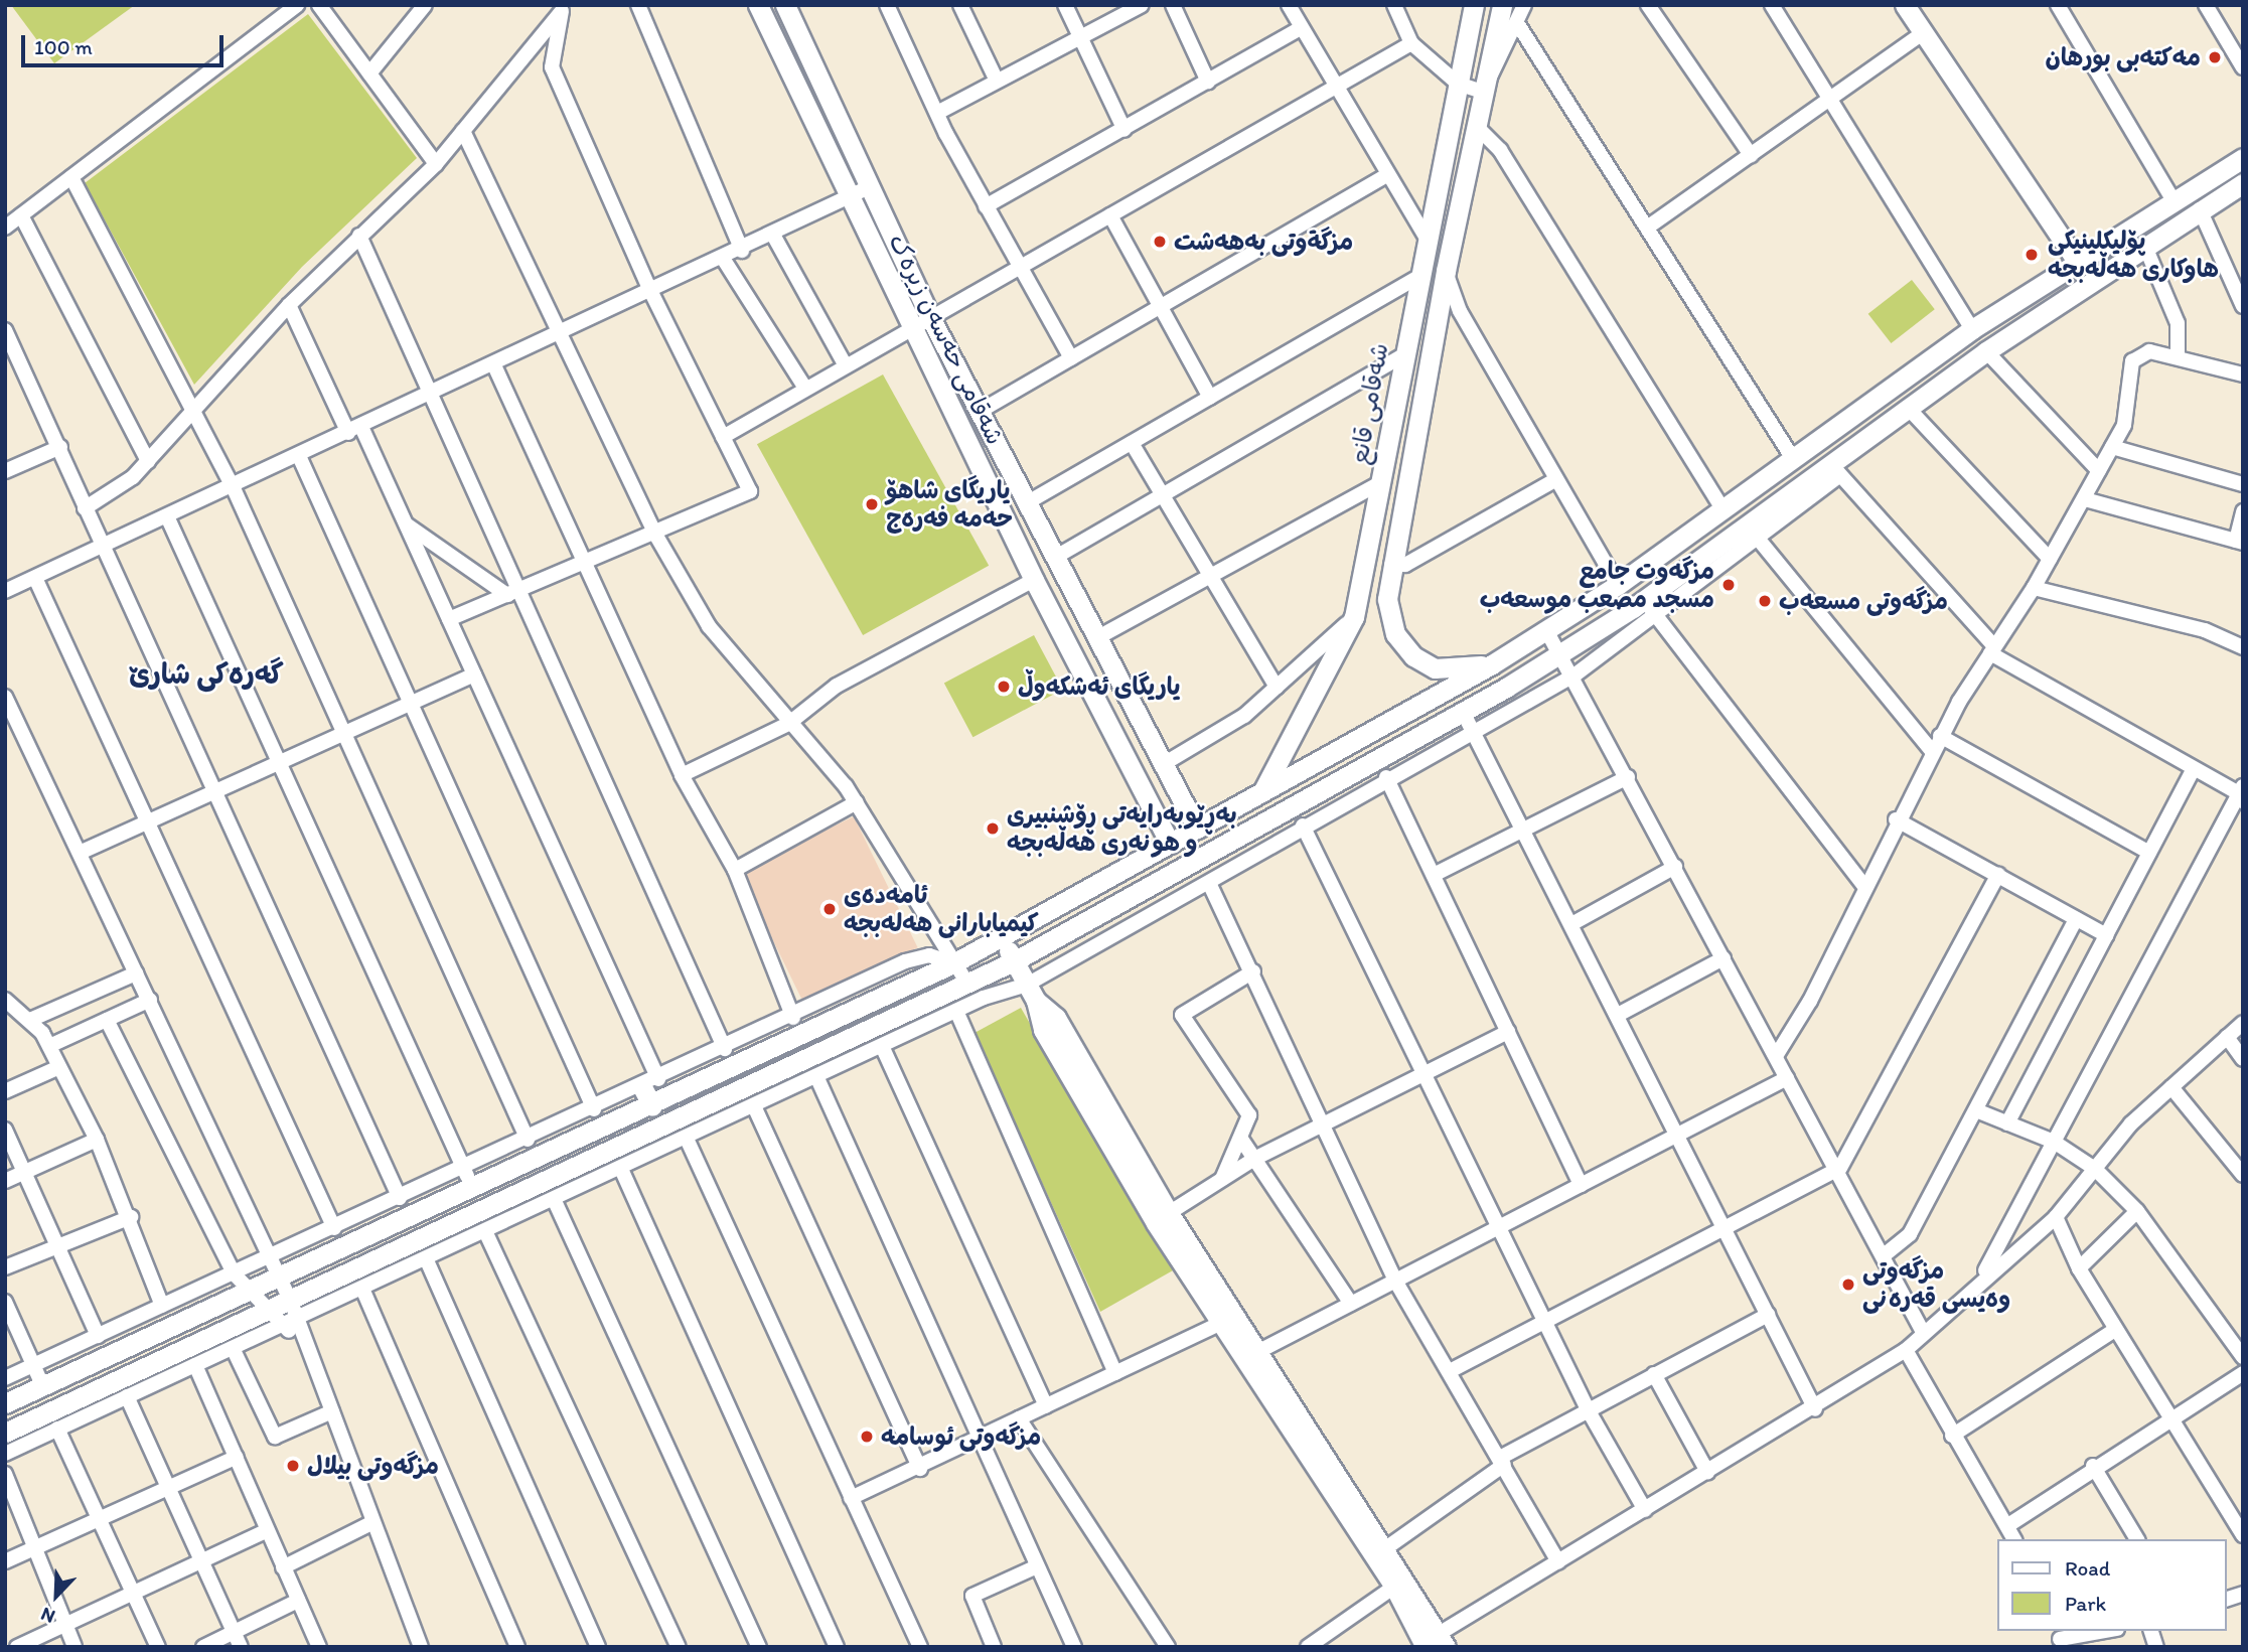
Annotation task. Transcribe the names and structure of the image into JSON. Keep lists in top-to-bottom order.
{
  "streets": {
    "main road": ["شەقامی حەسەن زیرەک", "شەقامی قانع"]
  },
  "districts": ["گەرەکی شارێ"],
  "places": [
    "مەکتەبی بورهان",
    "مزگةوتى بەھەشت",
    "پۆلیکلینیکی هاوکاری هەڵەبجە",
    "یاریگای شاهۆ حەمە فەرەج",
    "مزگەوت جامع مسجد مصعب موسعەب",
    "مزگەوتی مسعەب",
    "یاریگای ئەشکەوڵ",
    "بەڕێوبەرایەتی ڕۆشنبیری و هونەری هەڵەبجە",
    "ئامەدەی کیمیابارانی هەلەبجە",
    "مزگەوتی وەیسی قەرەنی",
    "مزگەوتی ئوسامە",
    "مزگەوتی بیلال"
  ],
  "legend": ["Road", "Park"],
  "scale_bar": "100 m",
  "north": "bottom left"
}
